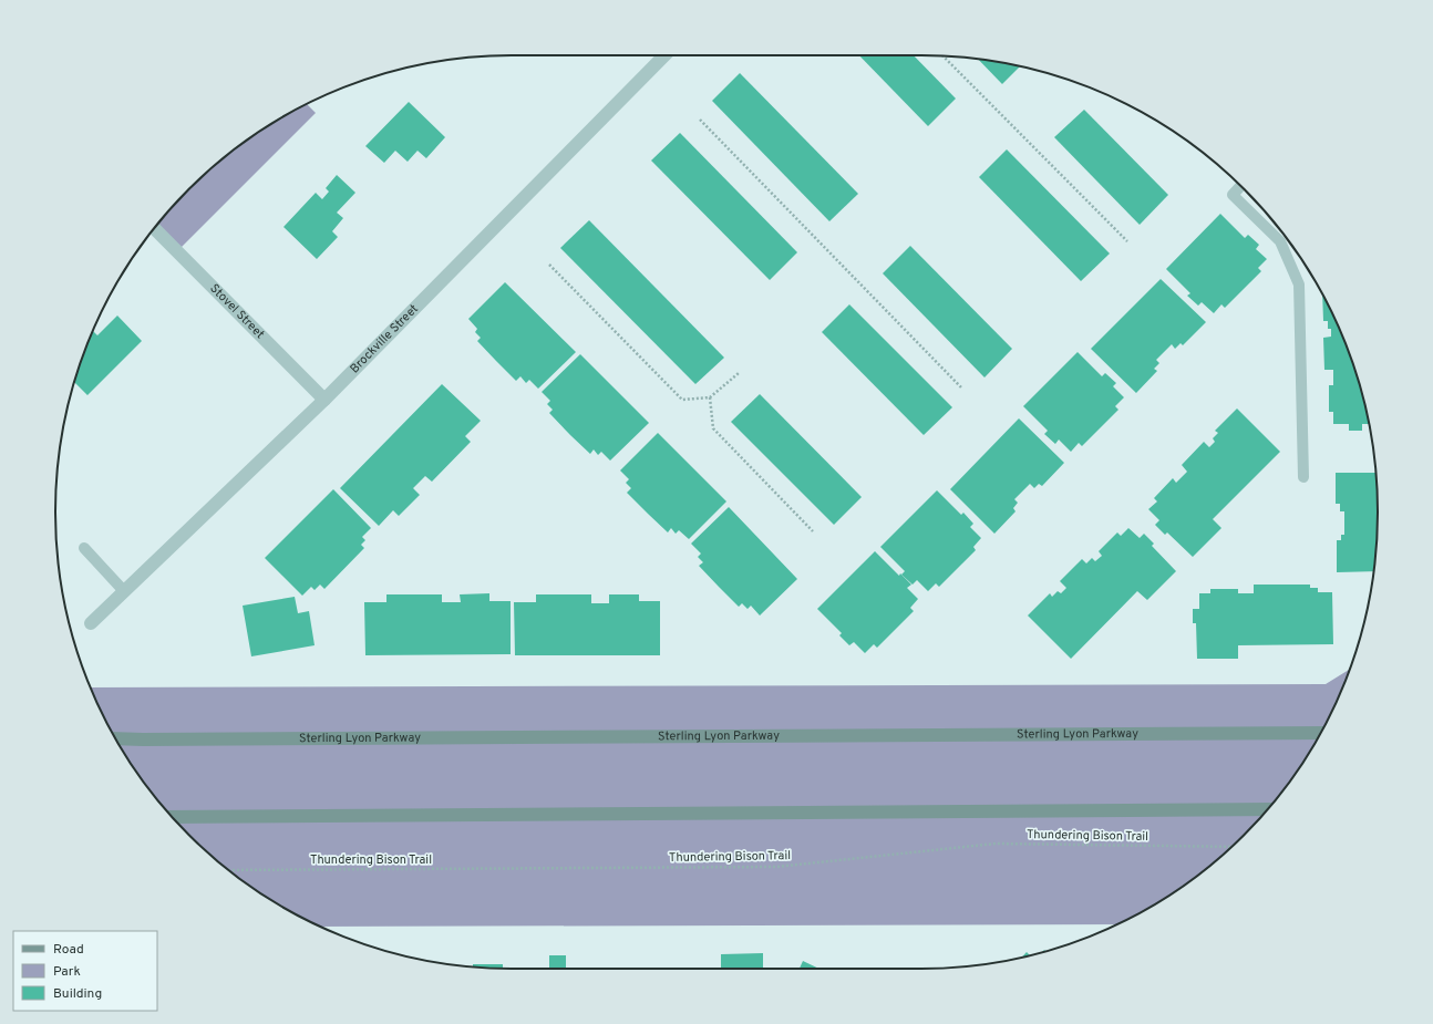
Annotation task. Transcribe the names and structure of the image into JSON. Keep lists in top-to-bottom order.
{
  "streets": {
    "main road": ["Sterling Lyon Parkway"],
    "street": ["Stovel Street", "Brockville Street"],
    "path": ["Thundering Bison Trail"]
  },
  "crossings": [
    ["Stovel Street", "Brockville Street"]
  ],
  "legend": ["Road", "Park", "Building"]
}
